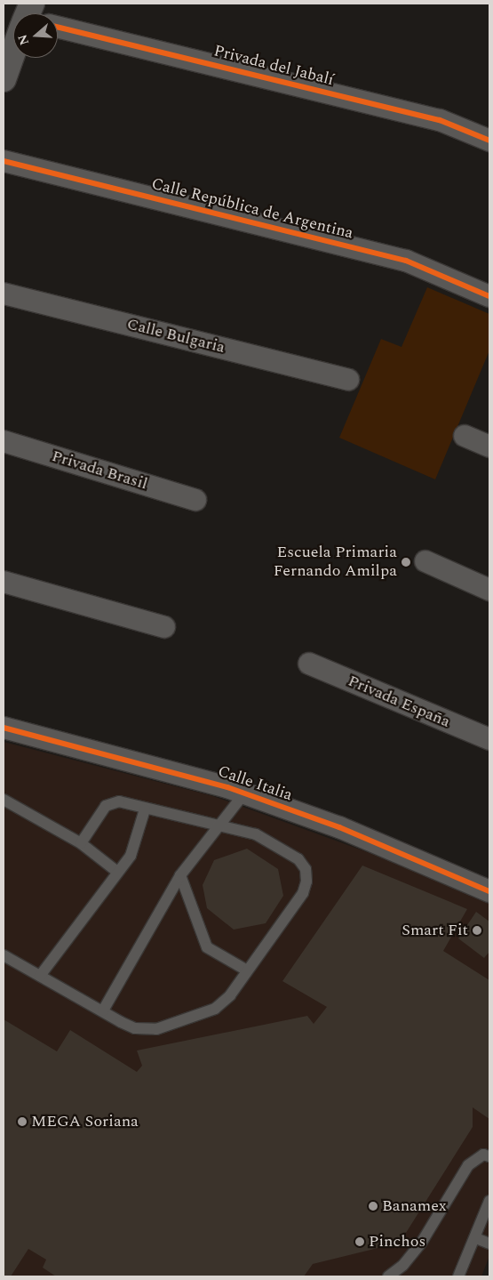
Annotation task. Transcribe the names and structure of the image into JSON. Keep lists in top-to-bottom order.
{
  "streets": {
    "street": [
      "Privada del Jabalí",
      "Calle República de Argentina",
      "Calle Bulgaria",
      "Privada Brasil",
      "Privada España",
      "Calle Italia"
    ]
  },
  "places": [
    "Escuela Primaria Fernando Amilpa",
    "Smart Fit",
    "MEGA Soriana",
    "Banamex",
    "Pinchos"
  ],
  "north": "left"
}
